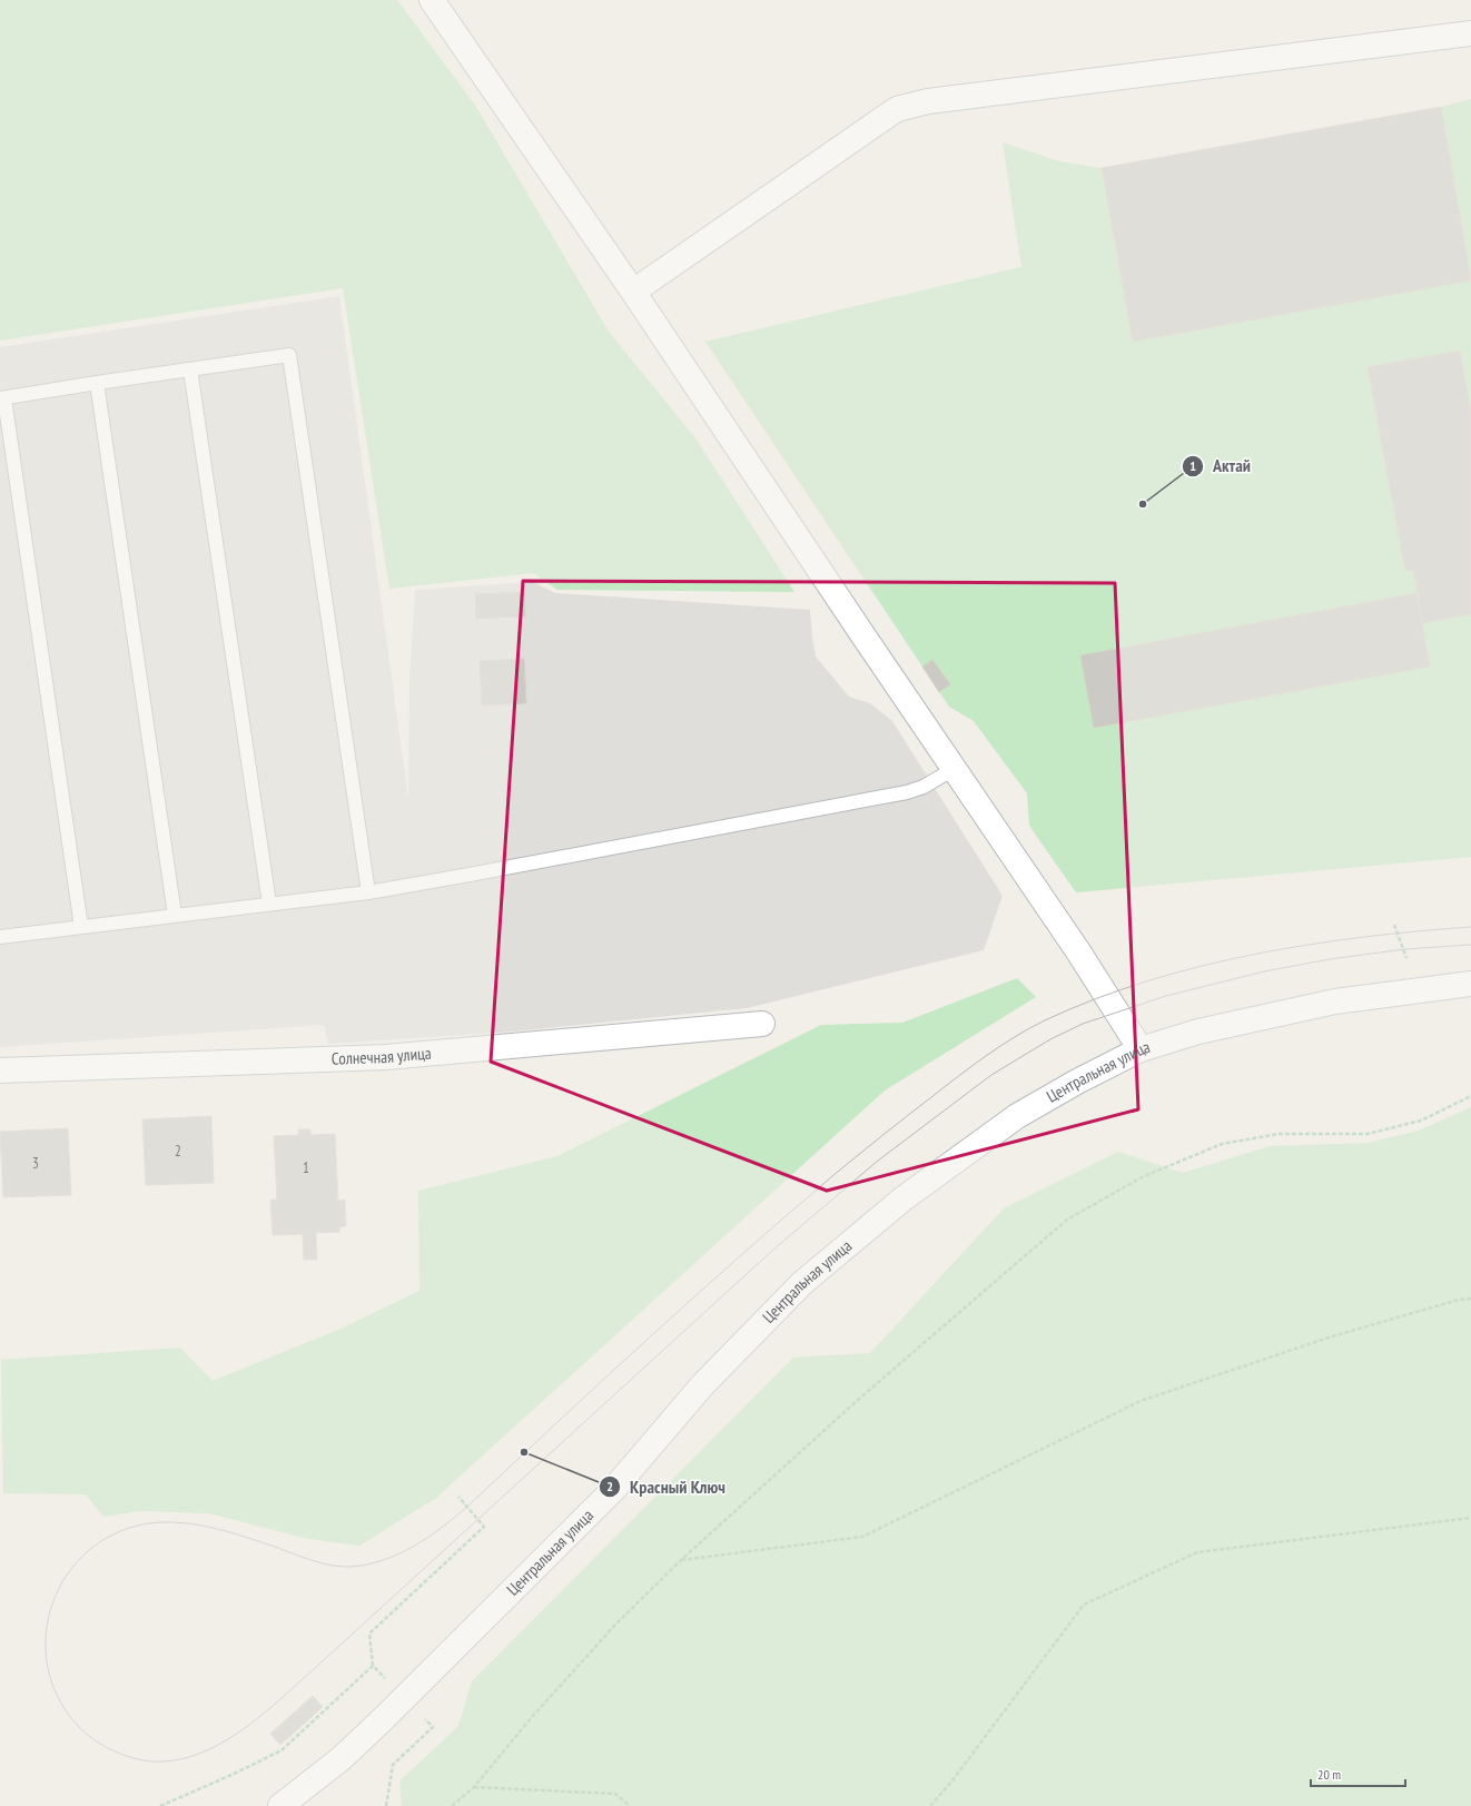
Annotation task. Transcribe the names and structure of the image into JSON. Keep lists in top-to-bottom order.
{
  "streets": {
    "street": ["Солнечная улица", "Центральная улица"]
  },
  "places": ["Актай", "Красный Ключ"],
  "house_numbers": ["2", "3", "1"],
  "scale_bar": "20 m"
}
